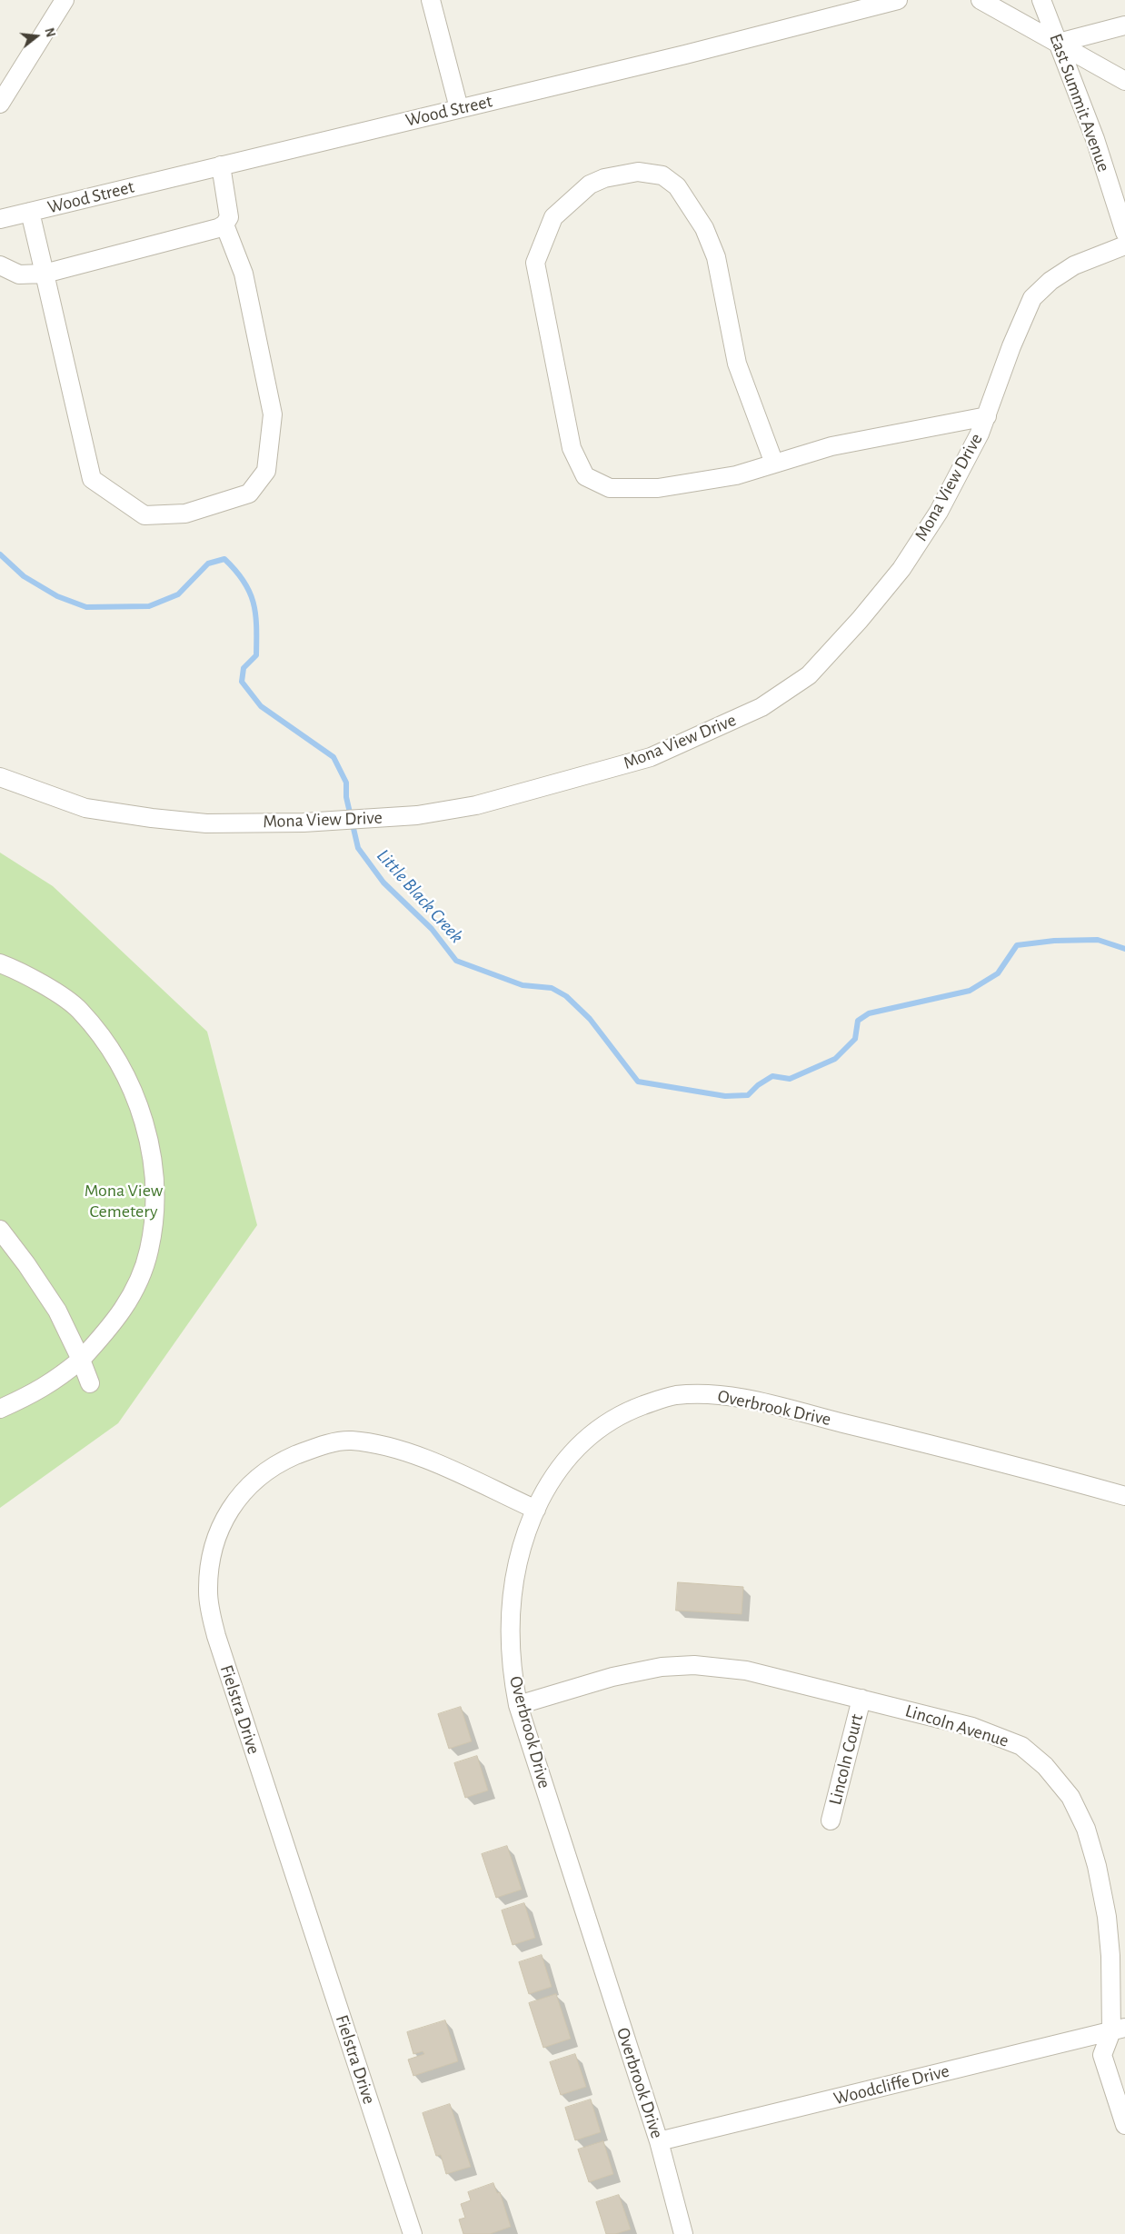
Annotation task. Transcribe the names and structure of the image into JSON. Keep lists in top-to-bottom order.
{
  "streets": {
    "street": [
      "East Summit Avenue",
      "Wood Street",
      "Mona View Drive",
      "Overbrook Drive",
      "Fielstra Drive",
      "Lincoln Avenue",
      "Lincoln Court",
      "Woodcliffe Drive"
    ]
  },
  "crossings": [
    ["Overbrook Drive", "Fielstra Drive"],
    ["Overbrook Drive", "Lincoln Avenue"],
    ["Overbrook Drive", "Woodcliffe Drive"],
    ["Lincoln Avenue", "Lincoln Court"],
    ["Lincoln Avenue", "Woodcliffe Drive"]
  ],
  "water": ["Little Black Creek"],
  "parks": ["Mona View Cemetery"],
  "north": "right"
}
